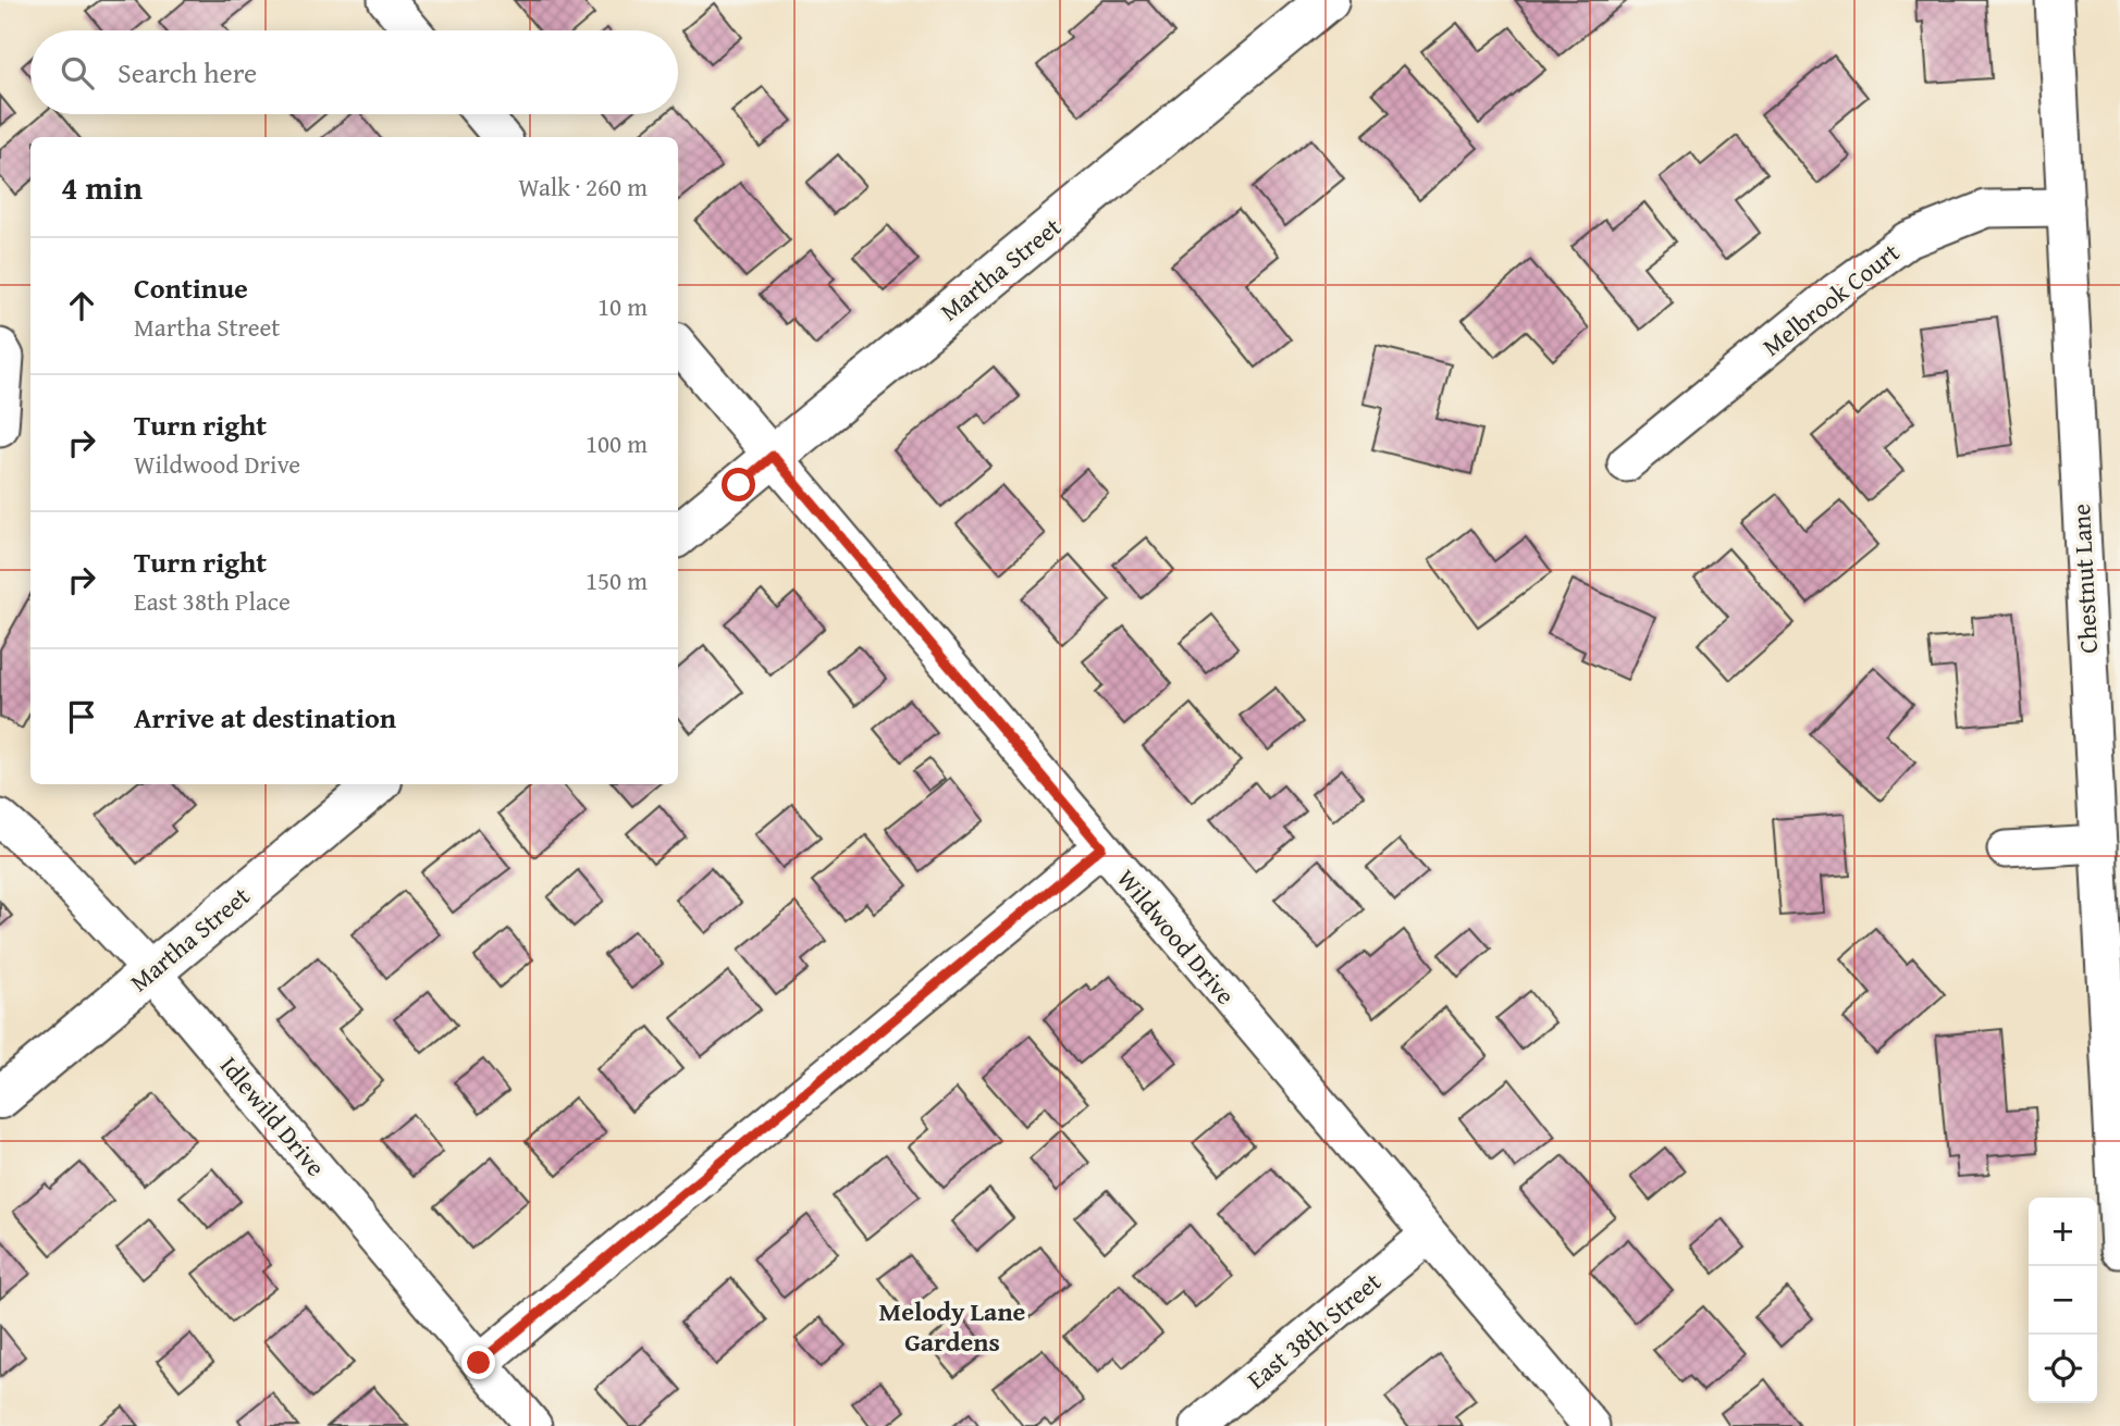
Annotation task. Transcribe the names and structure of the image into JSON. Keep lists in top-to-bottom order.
{
  "streets": {
    "street": [
      "Martha Street",
      "Melbrook Court",
      "Chestnut Lane",
      "Wildwood Drive",
      "Idlewild Drive",
      "East 38th Street"
    ]
  },
  "crossings": [
    ["Martha Street", "Wildwood Drive"],
    ["Martha Street", "Idlewild Drive"],
    ["Melbrook Court", "Chestnut Lane"],
    ["Wildwood Drive", "East 38th Street"]
  ],
  "districts": ["Melody Lane Gardens"],
  "page": {
    "search": "Search here",
    "heading": ["4 min", "Walk · 260 m"],
    "list": [
      ["Continue", "Martha Street", "10 m"],
      ["Turn right", "Wildwood Drive", "100 m"],
      ["Turn right", "East 38th Place", "150 m"],
      "Arrive at destination"
    ],
    "map_buttons": ["+", "−"]
  }
}
